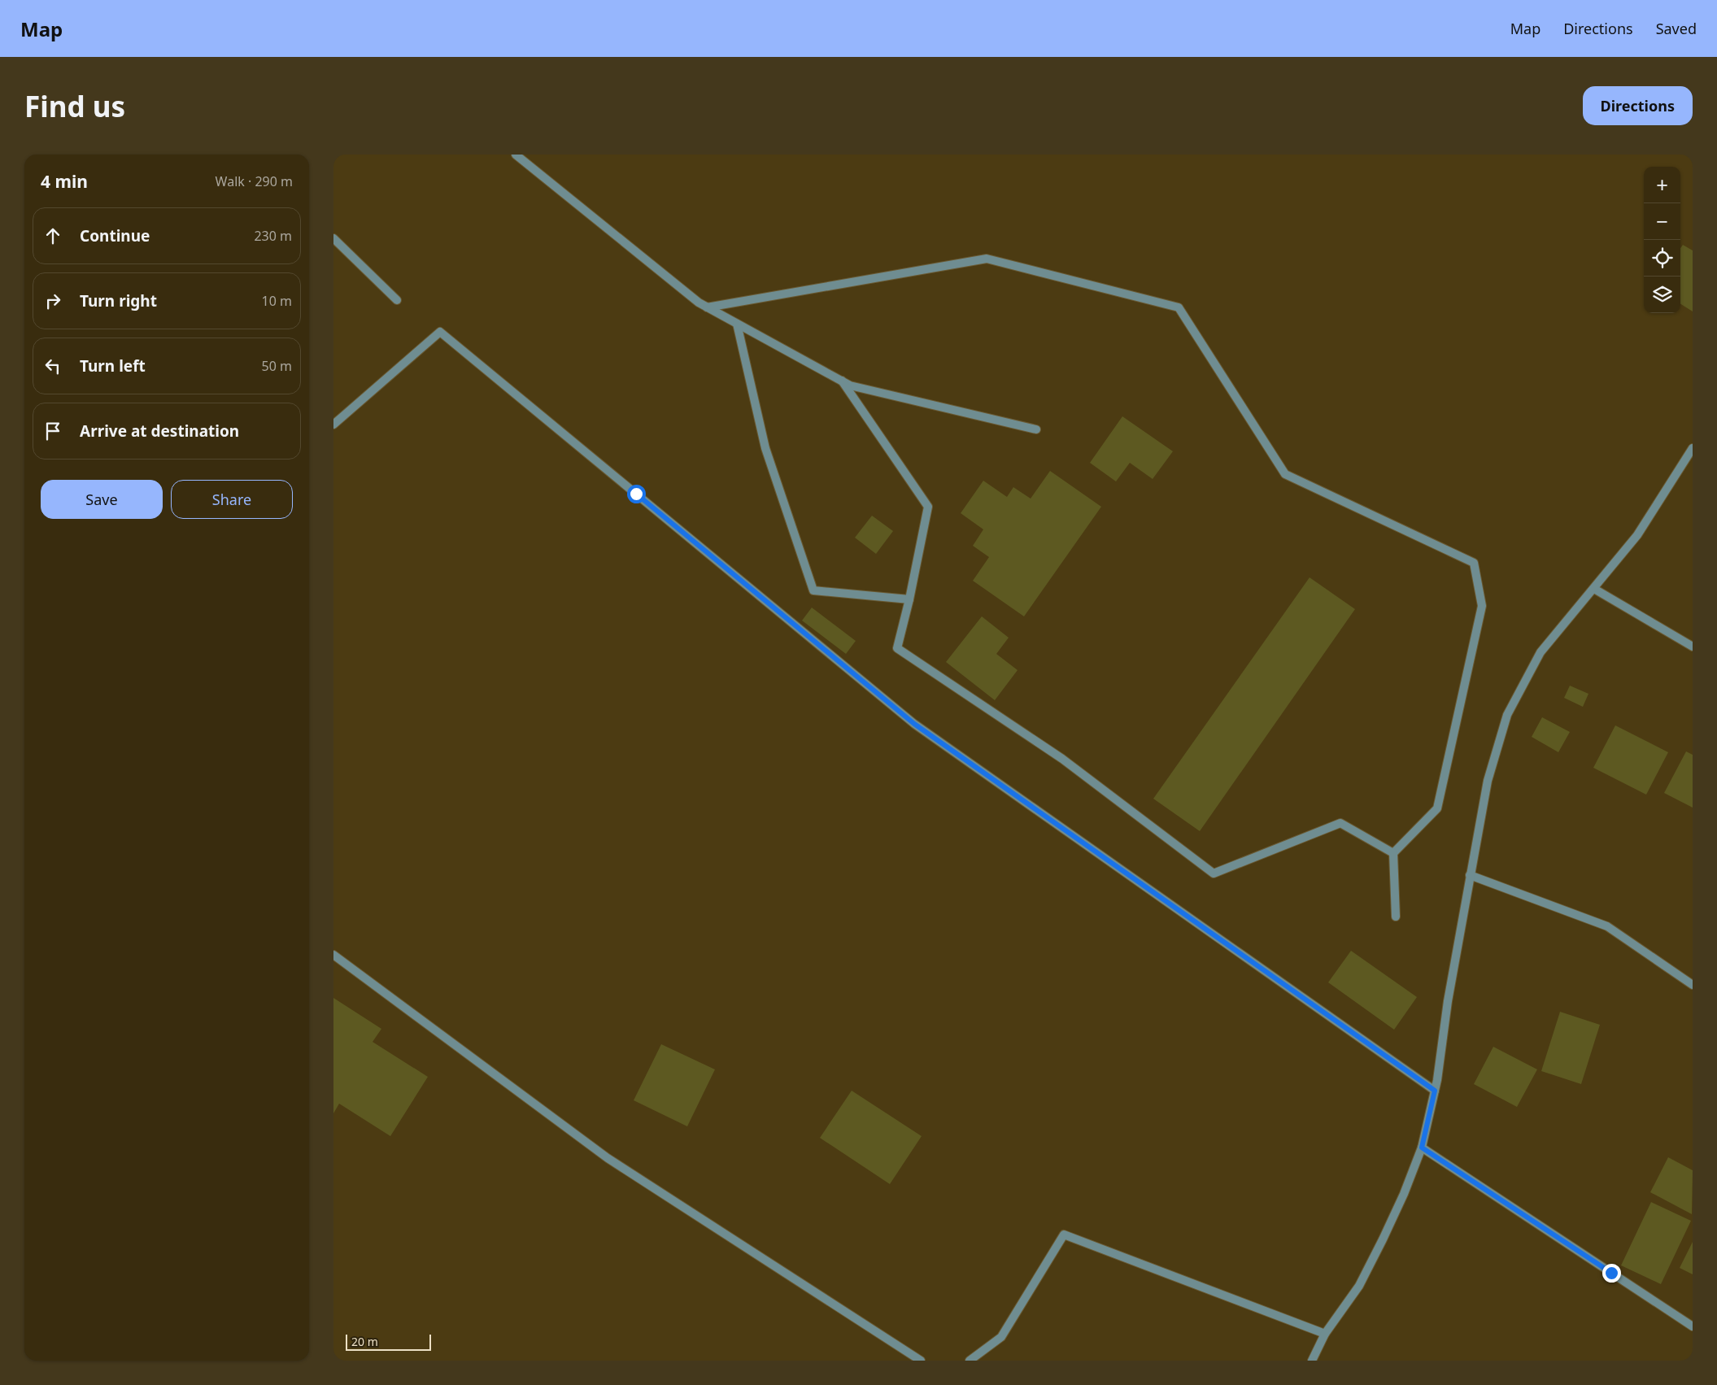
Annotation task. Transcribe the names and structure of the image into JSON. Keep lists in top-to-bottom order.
{
  "scale_bar": "20 m",
  "page": {
    "header": "Map",
    "nav": ["Map", "Directions", "Saved"],
    "buttons": [
      "Directions",
      ["Save", "Share"]
    ],
    "title": "Find us",
    "heading": ["4 min", "Walk · 290 m"],
    "map_buttons": ["+", "−"],
    "list": [
      ["Continue", "230 m"],
      ["Turn right", "10 m"],
      ["Turn left", "50 m"],
      "Arrive at destination"
    ],
    "scale": "20 m"
  }
}
